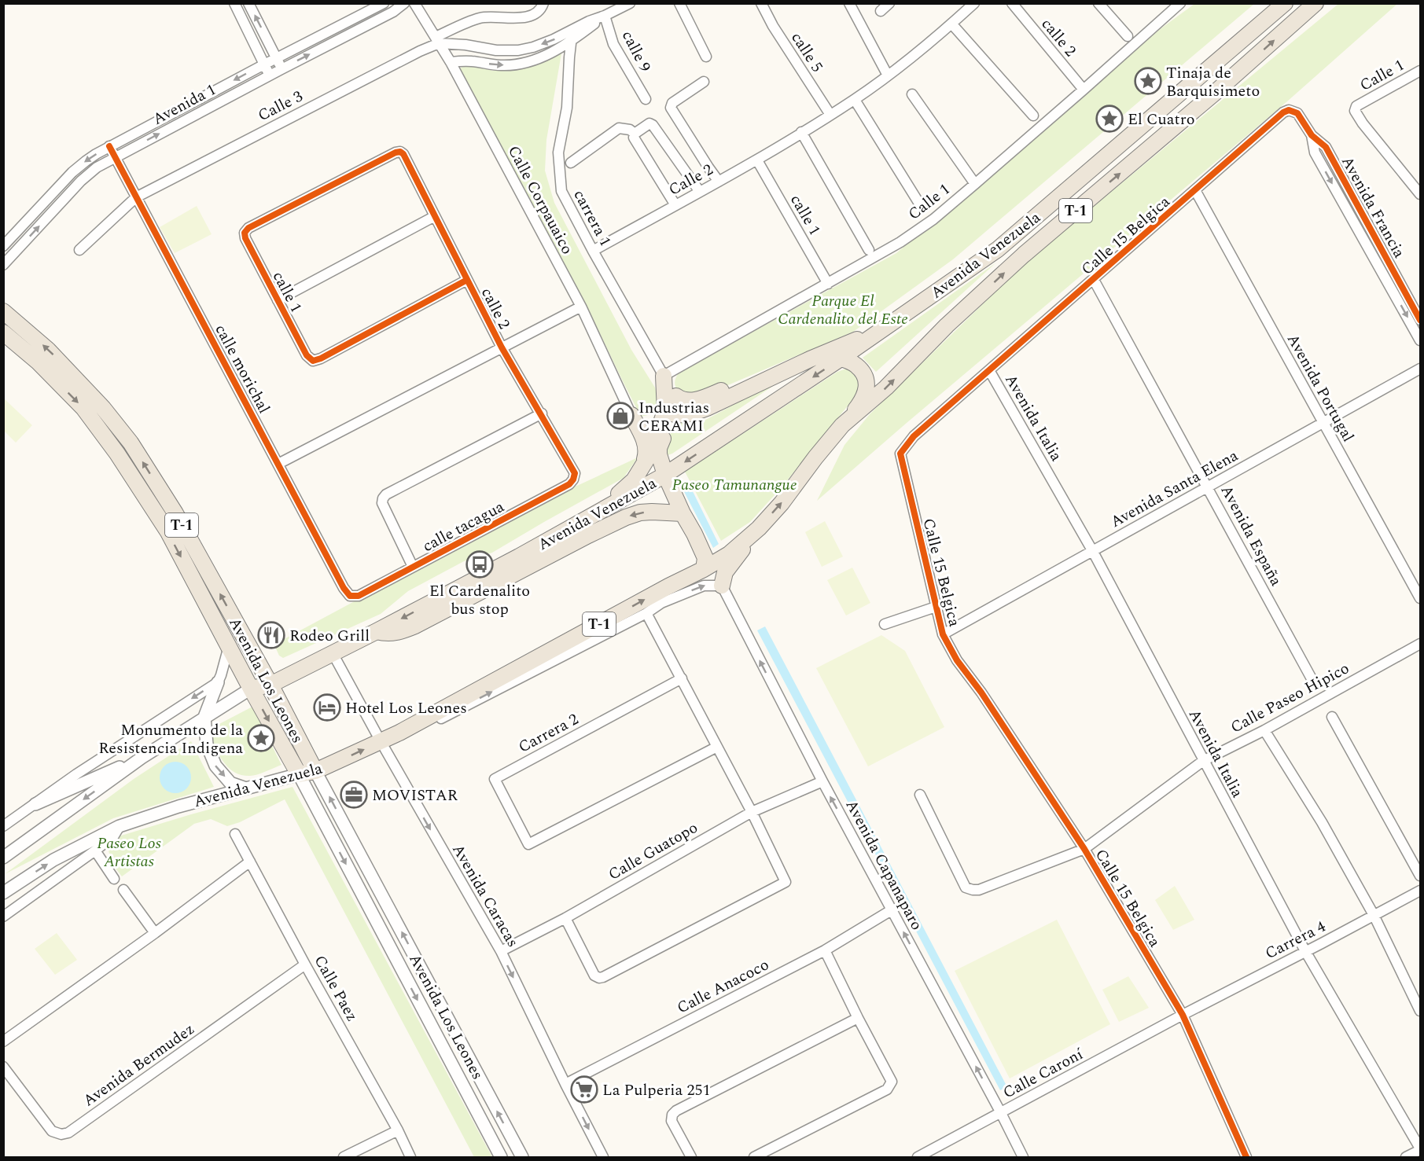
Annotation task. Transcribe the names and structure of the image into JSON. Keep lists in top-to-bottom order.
{
  "streets": {
    "main road": ["T-1", "Avenida Venezuela", "Avenida Los Leones"],
    "street": [
      "calle 2",
      "calle 9",
      "calle 5",
      "Calle 1",
      "Avenida 1",
      "Calle 3",
      "Calle 2",
      "Calle Corpauaico",
      "Avenida Francia",
      "calle 1",
      "carrera 1",
      "Calle 15 Belgica",
      "calle morichal",
      "Avenida Portugal",
      "Avenida Italia",
      "Avenida Santa Elena",
      "calle tacagua",
      "Avenida España",
      "Calle Paseo Hipico",
      "Carrera 2",
      "Calle Guatopo",
      "Avenida Capanaparo",
      "Avenida Caracas",
      "Carrera 4",
      "Calle Anacoco",
      "Calle Paez",
      "Avenida Bermudez",
      "Calle Caroní"
    ]
  },
  "crossings": [
    ["calle 2", "Calle 1"],
    ["calle 2", "calle 1"],
    ["calle 2", "calle tacagua"],
    ["calle 5", "Calle 2"],
    ["Calle 1", "Calle 2"],
    ["Calle 1", "calle 1"],
    ["Calle 1", "carrera 1"],
    ["Avenida 1", "calle morichal"],
    ["Calle 3", "Calle Corpauaico"],
    ["Calle 3", "calle morichal"],
    ["Calle 2", "calle 1"],
    ["Calle 2", "carrera 1"],
    ["Avenida Francia", "Calle 15 Belgica"],
    ["Calle 15 Belgica", "Avenida Portugal"],
    ["Calle 15 Belgica", "Avenida Italia"],
    ["Calle 15 Belgica", "Avenida Santa Elena"],
    ["Calle 15 Belgica", "Avenida España"],
    ["Calle 15 Belgica", "Calle Paseo Hipico"],
    ["Calle 15 Belgica", "Carrera 4"],
    ["Calle 15 Belgica", "Calle Caroní"],
    ["Avenida Venezuela", "Avenida Los Leones"],
    ["Avenida Venezuela", "Avenida Caracas"],
    ["calle morichal", "calle tacagua"],
    ["Avenida Portugal", "Avenida Santa Elena"],
    ["Avenida Italia", "Avenida Santa Elena"],
    ["Avenida Italia", "Calle Paseo Hipico"],
    ["Avenida Italia", "Carrera 4"],
    ["Avenida Santa Elena", "Avenida España"],
    ["Calle Guatopo", "Avenida Capanaparo"],
    ["Calle Guatopo", "Avenida Caracas"],
    ["Avenida Capanaparo", "Calle Anacoco"],
    ["Avenida Capanaparo", "Calle Caroní"],
    ["Avenida Caracas", "Calle Anacoco"],
    ["Carrera 4", "Calle Caroní"],
    ["Calle Paez", "Avenida Bermudez"]
  ],
  "one_way": ["Avenida Caracas"],
  "parks": ["Parque El Cardenalito del Este", "Paseo Tamunangue", "Paseo Los Artistas"],
  "places": {
    "place": ["Tinaja de Barquisimeto", "El Cuatro", "Monumento de la Resistencia Indigena"],
    "shop": ["Industrias CERAMI"],
    "bus stop": ["El Cardenalito bus stop"],
    "restaurant": ["Rodeo Grill"],
    "hotel": ["Hotel Los Leones"],
    "office": ["MOVISTAR"],
    "supermarket": ["La Pulperia 251"]
  }
}
